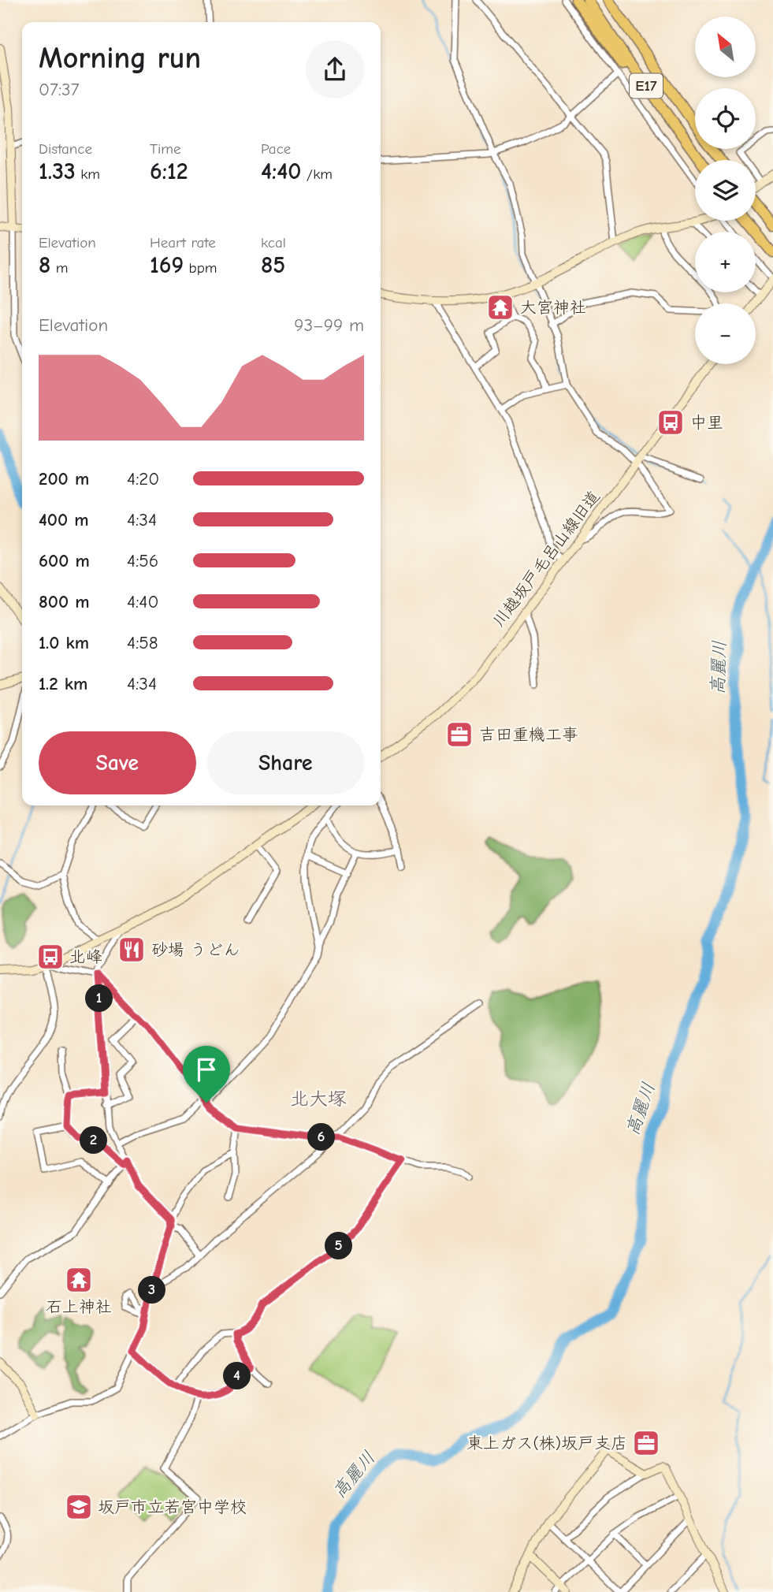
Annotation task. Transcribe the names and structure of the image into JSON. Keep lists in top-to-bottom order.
{
  "streets": {
    "highway": ["E17"],
    "street": ["川越坂戸毛呂山線旧道"]
  },
  "districts": ["北大塚"],
  "water": ["高麗川"],
  "places": {
    "temple": ["大宮神社", "石上神社"],
    "bus stop": ["中里", "北峰"],
    "office": ["吉田重機工事", "東上ガス(株)坂戸支店"],
    "restaurant": ["砂場 うどん"],
    "school or university": ["坂戸市立若宮中学校"]
  },
  "north": "top left",
  "page": {
    "map_buttons": ["+", "−"],
    "heading": ["Morning run", "07:37"],
    "stats": [
      ["Distance", "1.33 km"],
      ["Time", "6:12"],
      ["Pace", "4:40 /km"],
      ["Elevation", "8 m"],
      ["Heart rate", "169 bpm"],
      ["kcal", "85"]
    ],
    "chart": ["Elevation", "93–99 m"],
    "list": [
      {
        "name": "200 m",
        "note": "4:20"
      },
      {
        "name": "400 m",
        "note": "4:34"
      },
      {
        "name": "600 m",
        "note": "4:56"
      },
      {
        "name": "800 m",
        "note": "4:40"
      },
      {
        "name": "1.0 km",
        "note": "4:58"
      },
      {
        "name": "1.2 km",
        "note": "4:34"
      }
    ],
    "buttons": ["Save", "Share"],
    "pins": [
      "1",
      "6",
      "2",
      "5",
      "3",
      "4"
    ]
  }
}
